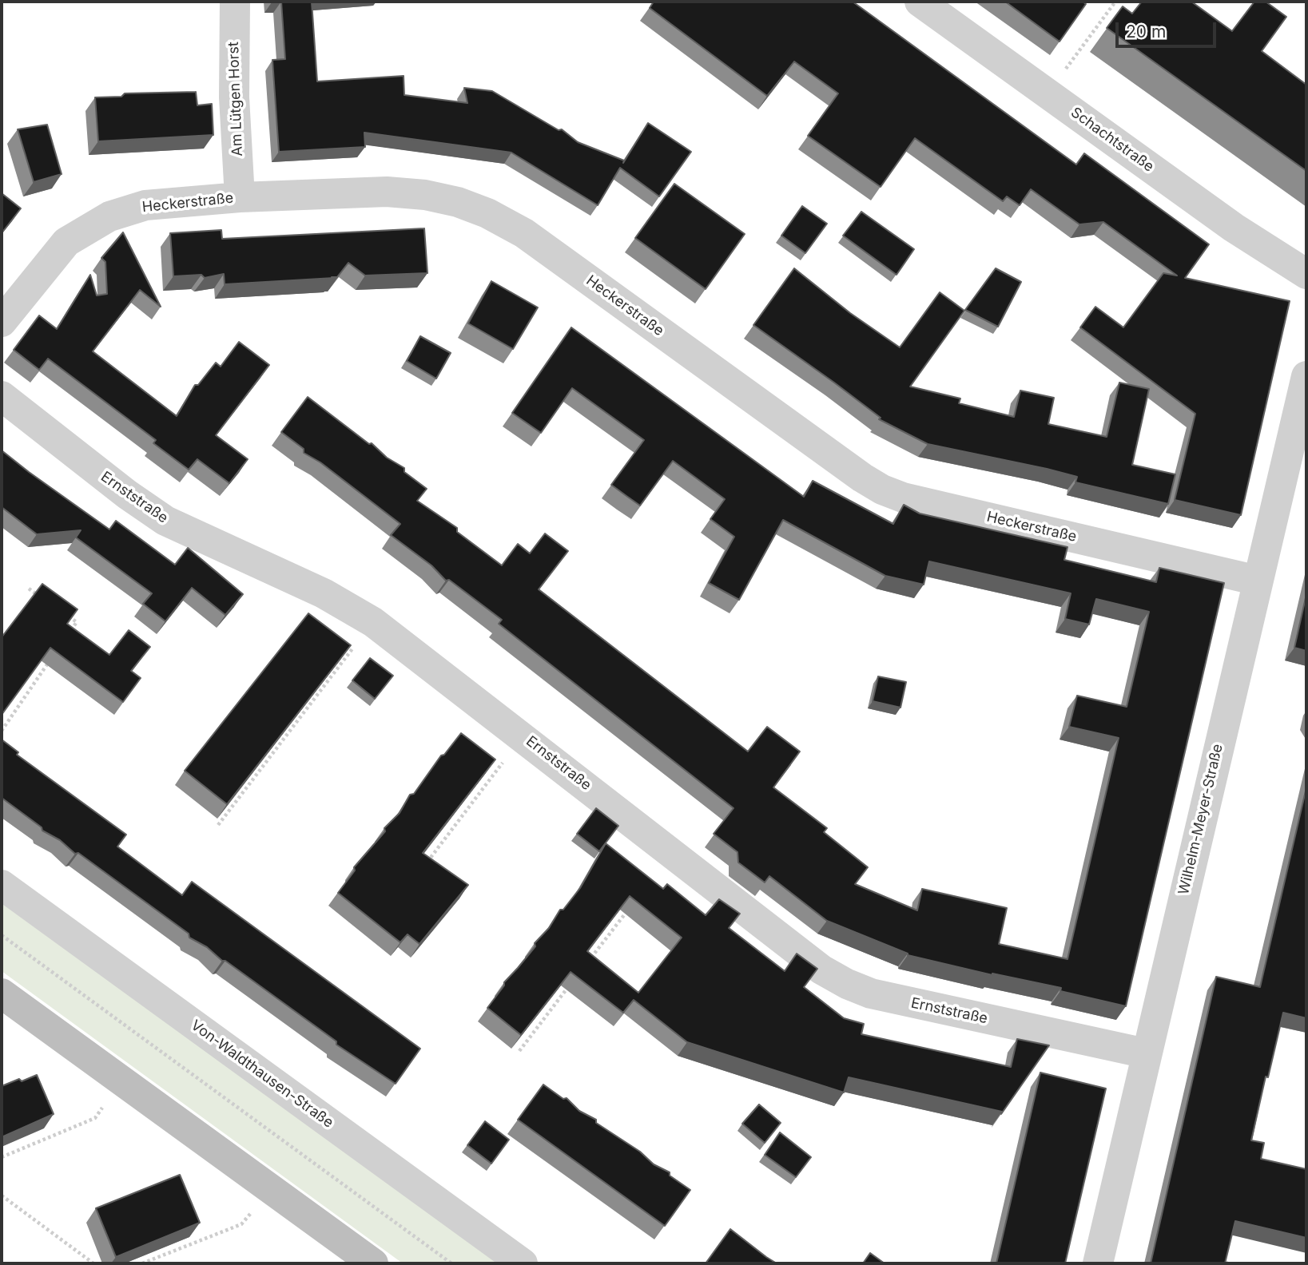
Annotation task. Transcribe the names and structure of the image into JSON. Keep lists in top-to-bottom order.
{
  "streets": {
    "street": [
      "Am Lütgen Horst",
      "Schachtstraße",
      "Heckerstraße",
      "Ernststraße",
      "Wilhelm-Meyer-Straße",
      "Von-Waldthausen-Straße"
    ]
  },
  "crossings": [
    ["Am Lütgen Horst", "Heckerstraße"],
    ["Heckerstraße", "Wilhelm-Meyer-Straße"],
    ["Ernststraße", "Wilhelm-Meyer-Straße"]
  ],
  "scale_bar": "20 m"
}
